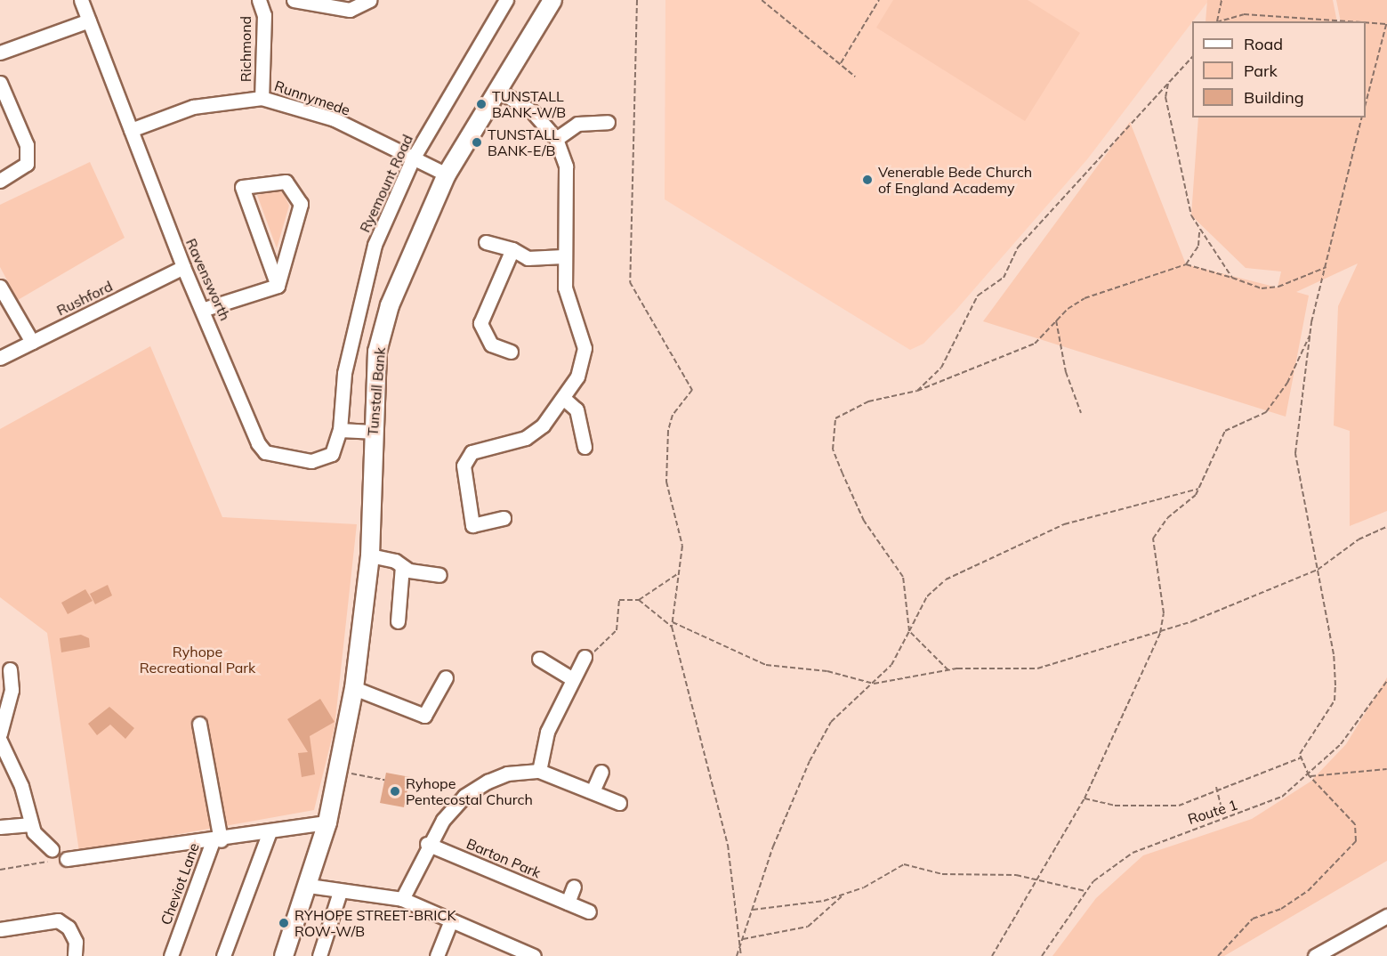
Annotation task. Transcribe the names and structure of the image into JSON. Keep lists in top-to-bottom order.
{
  "streets": {
    "main road": ["Tunstall Bank"],
    "street": [
      "Richmond",
      "Runnymede",
      "Ryemount Road",
      "Ravensworth",
      "Rushford",
      "Barton Park",
      "Cheviot Lane"
    ],
    "path": ["Route 1"]
  },
  "crossings": [
    ["Richmond", "Runnymede"],
    ["Runnymede", "Ryemount Road"],
    ["Runnymede", "Ravensworth"],
    ["Runnymede", "Tunstall Bank"],
    ["Ryemount Road", "Ravensworth"],
    ["Ravensworth", "Rushford"],
    ["Tunstall Bank", "Cheviot Lane"]
  ],
  "parks": ["Ryhope Recreational Park"],
  "places": [
    "TUNSTALL BANK-W/B",
    "TUNSTALL BANK-E/B",
    "Venerable Bede Church of England Academy",
    "Ryhope Pentecostal Church",
    "RYHOPE STREET-BRICK ROW-W/B"
  ],
  "legend": ["Road", "Park", "Building"]
}
